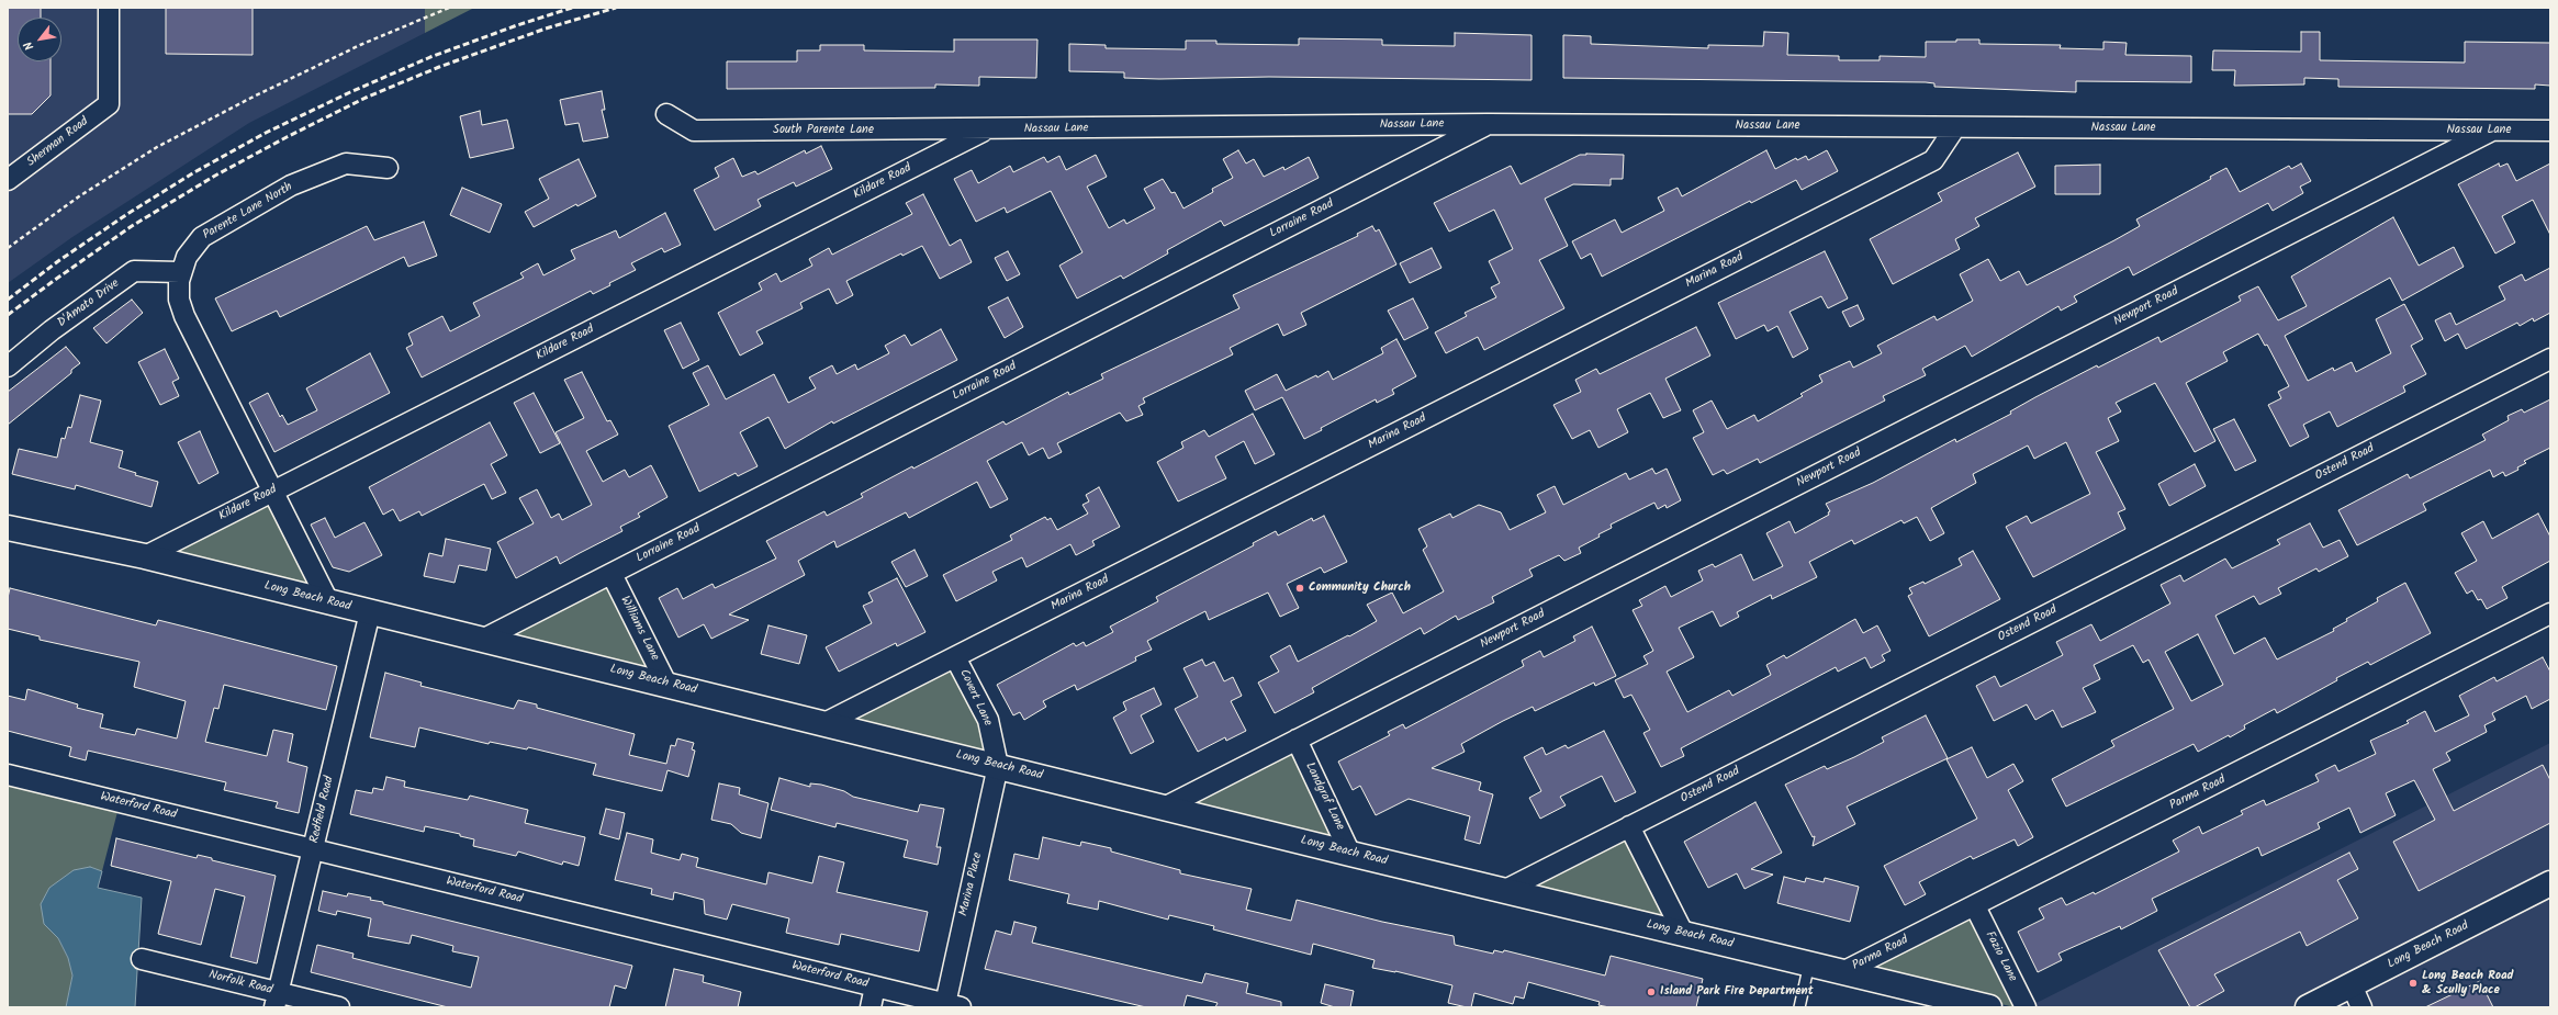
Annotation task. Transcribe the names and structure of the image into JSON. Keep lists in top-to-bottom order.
{
  "streets": {
    "main road": ["Long Beach Road"],
    "street": [
      "Nassau Lane",
      "South Parente Lane",
      "Sherman Road",
      "Kildare Road",
      "Parente Lane North",
      "Lorraine Road",
      "Marina Road",
      "D'Amato Drive",
      "Newport Road",
      "Ostend Road",
      "Williams Lane",
      "Covert Lane",
      "Parma Road",
      "Landgraf Lane",
      "Waterford Road",
      "Redfield Road",
      "Marina Place",
      "Fazio Lane",
      "Norfolk Road"
    ]
  },
  "crossings": [
    ["Nassau Lane", "South Parente Lane"],
    ["Nassau Lane", "Kildare Road"],
    ["Nassau Lane", "Lorraine Road"],
    ["Nassau Lane", "Marina Road"],
    ["Nassau Lane", "Newport Road"],
    ["South Parente Lane", "Kildare Road"],
    ["Kildare Road", "Parente Lane North"],
    ["Kildare Road", "Long Beach Road"],
    ["Parente Lane North", "D'Amato Drive"],
    ["Parente Lane North", "Long Beach Road"],
    ["Lorraine Road", "Long Beach Road"],
    ["Lorraine Road", "Williams Lane"],
    ["Marina Road", "Long Beach Road"],
    ["Marina Road", "Covert Lane"],
    ["Newport Road", "Long Beach Road"],
    ["Newport Road", "Landgraf Lane"],
    ["Ostend Road", "Long Beach Road"],
    ["Long Beach Road", "Williams Lane"],
    ["Long Beach Road", "Covert Lane"],
    ["Long Beach Road", "Parma Road"],
    ["Long Beach Road", "Landgraf Lane"],
    ["Long Beach Road", "Redfield Road"],
    ["Long Beach Road", "Marina Place"],
    ["Covert Lane", "Marina Place"],
    ["Parma Road", "Fazio Lane"],
    ["Waterford Road", "Redfield Road"],
    ["Waterford Road", "Marina Place"],
    ["Redfield Road", "Norfolk Road"]
  ],
  "places": ["Community Church", "Long Beach Road & Scully Place", "Island Park Fire Department"],
  "north": "bottom left"
}
